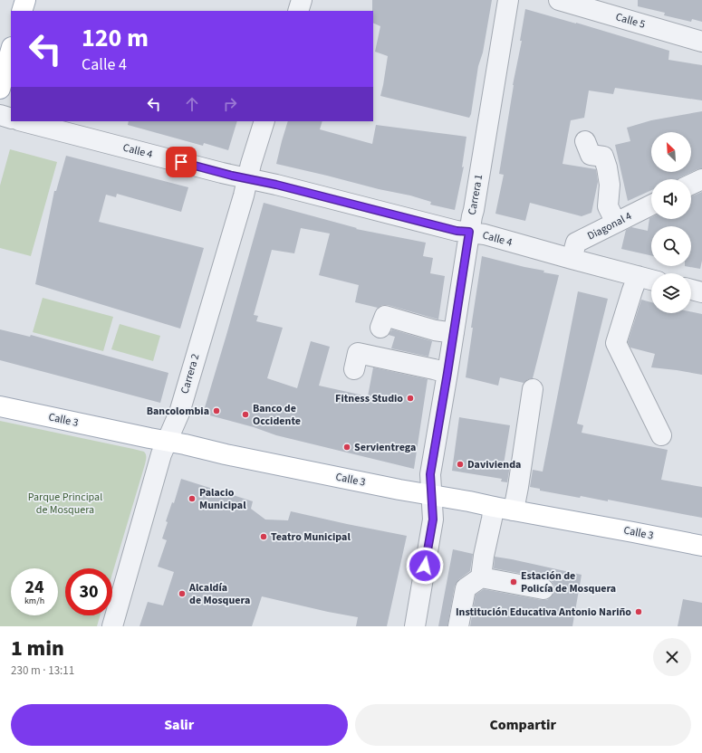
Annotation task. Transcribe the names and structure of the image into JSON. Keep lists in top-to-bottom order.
{
  "streets": {
    "main road": ["Calle 3"],
    "street": [
      "Calle 5",
      "Calle 4",
      "Carrera 1",
      "Diagonal 4",
      "Carrera 2"
    ]
  },
  "crossings": [
    ["Calle 4", "Carrera 1"],
    ["Calle 4", "Diagonal 4"],
    ["Calle 4", "Carrera 2"],
    ["Carrera 1", "Calle 3"],
    ["Carrera 2", "Calle 3"]
  ],
  "parks": ["Parque Principal de Mosquera"],
  "places": [
    "Fitness Studio",
    "Bancolombia",
    "Banco de Occidente",
    "Servientrega",
    "Davivienda",
    "Palacio Municipal",
    "Teatro Municipal",
    "Estación de Policía de Mosquera",
    "Alcaldía de Mosquera",
    "Institución Educativa Antonio Nariño"
  ],
  "north": "top left",
  "page": {
    "turn": ["120 m", "Calle 4"],
    "speed": "24 km/h",
    "limit": "30",
    "heading": ["1 min", "230 m · 13:11"],
    "buttons": ["Salir", "Compartir"]
  }
}
